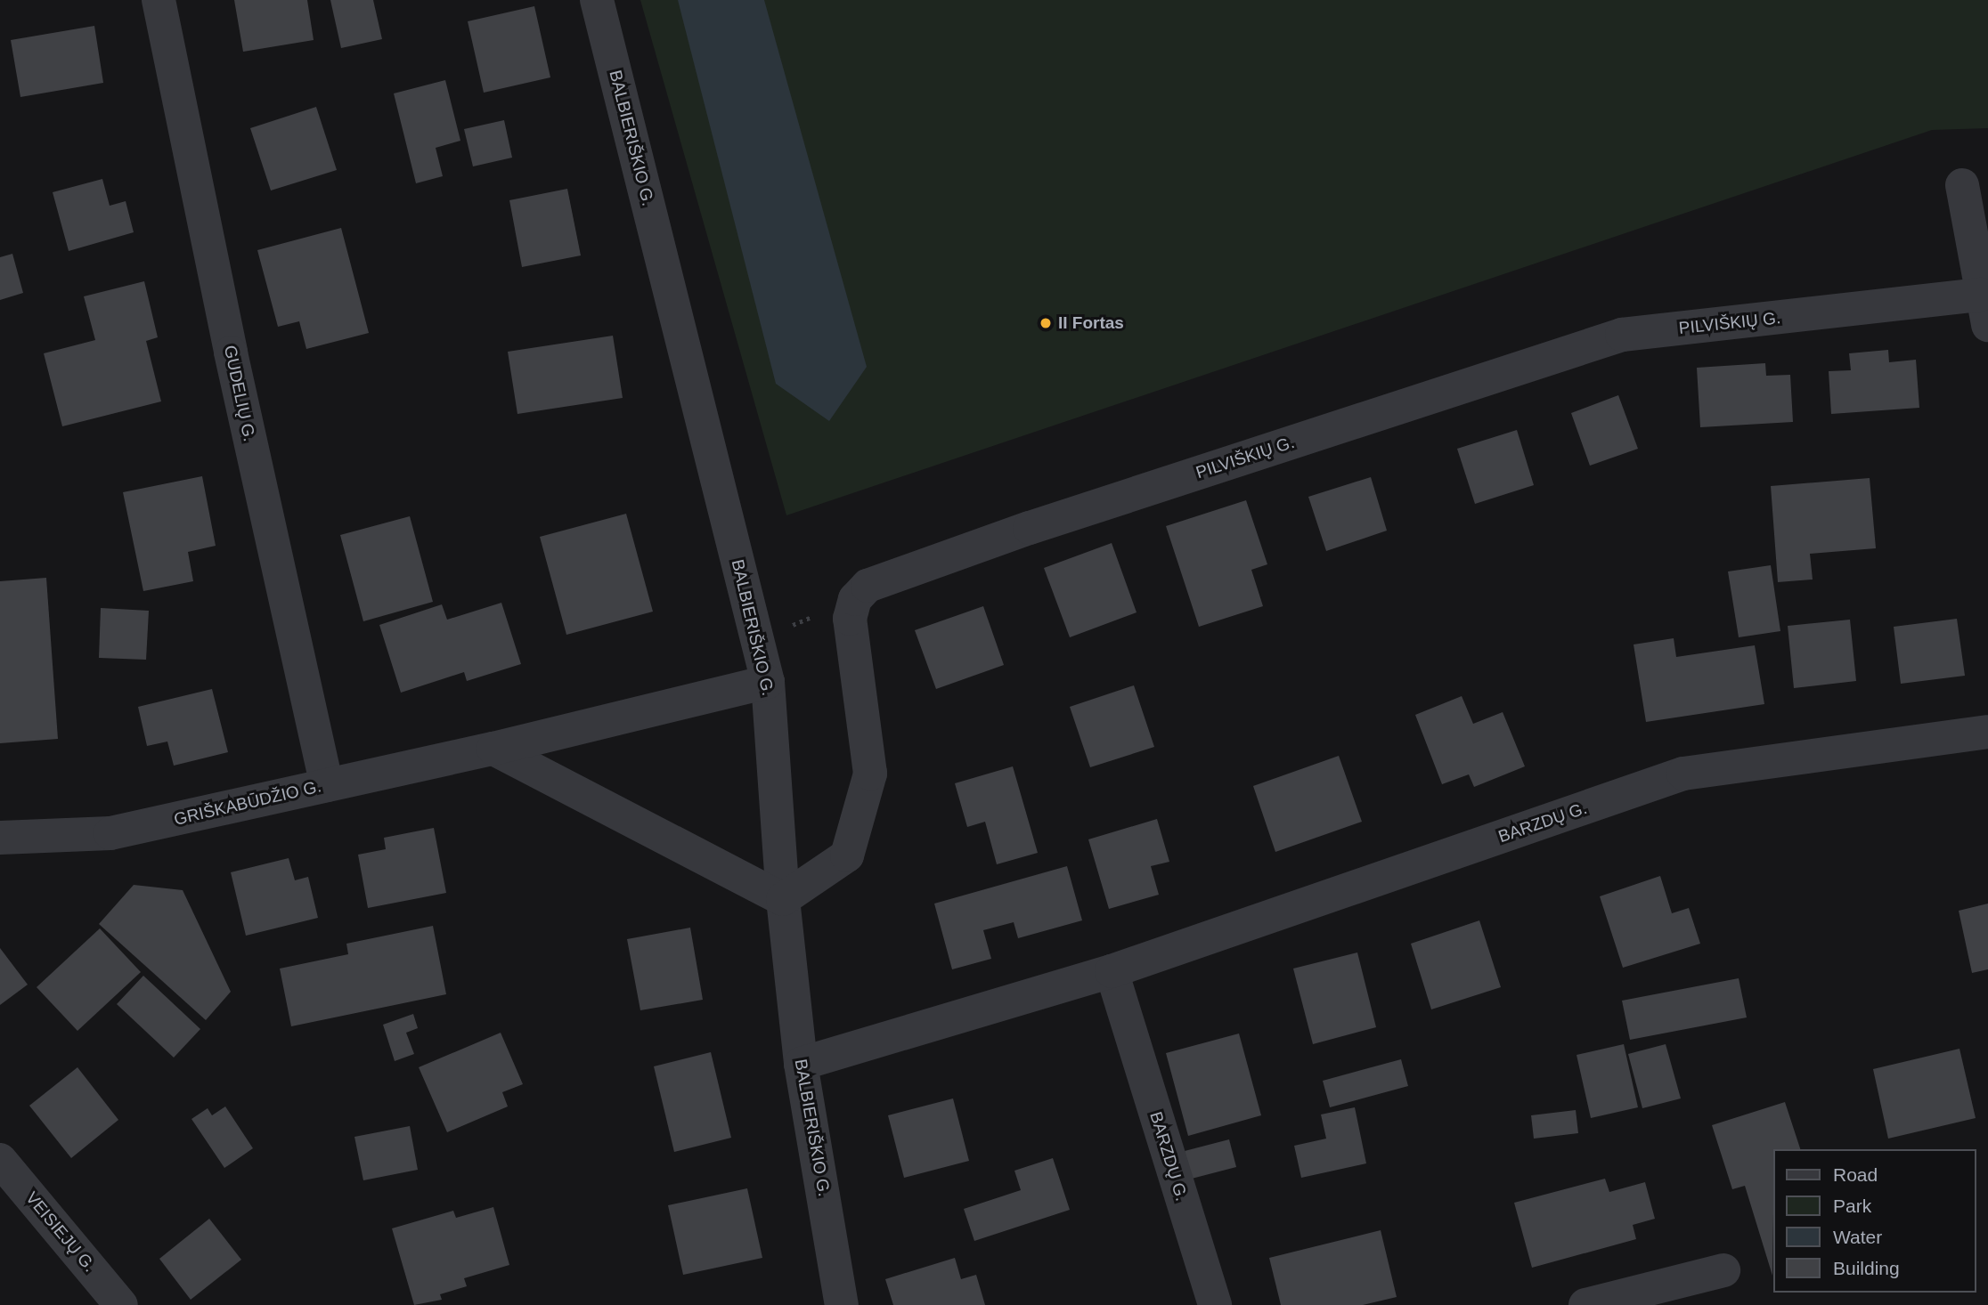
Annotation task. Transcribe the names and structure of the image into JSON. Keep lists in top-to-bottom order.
{
  "streets": {
    "street": [
      "BALBIERIŠKIO G.",
      "PILVIŠKIŲ G.",
      "GUDELIŲ G.",
      "GRIŠKABŪDŽIO G.",
      "BARZDŲ G.",
      "VEISIEJŲ G."
    ]
  },
  "crossings": [
    ["BALBIERIŠKIO G.", "GRIŠKABŪDŽIO G."],
    ["BALBIERIŠKIO G.", "BARZDŲ G."],
    ["GUDELIŲ G.", "GRIŠKABŪDŽIO G."]
  ],
  "places": ["II Fortas"],
  "legend": [
    "Road",
    "Park",
    "Water",
    "Building"
  ]
}
